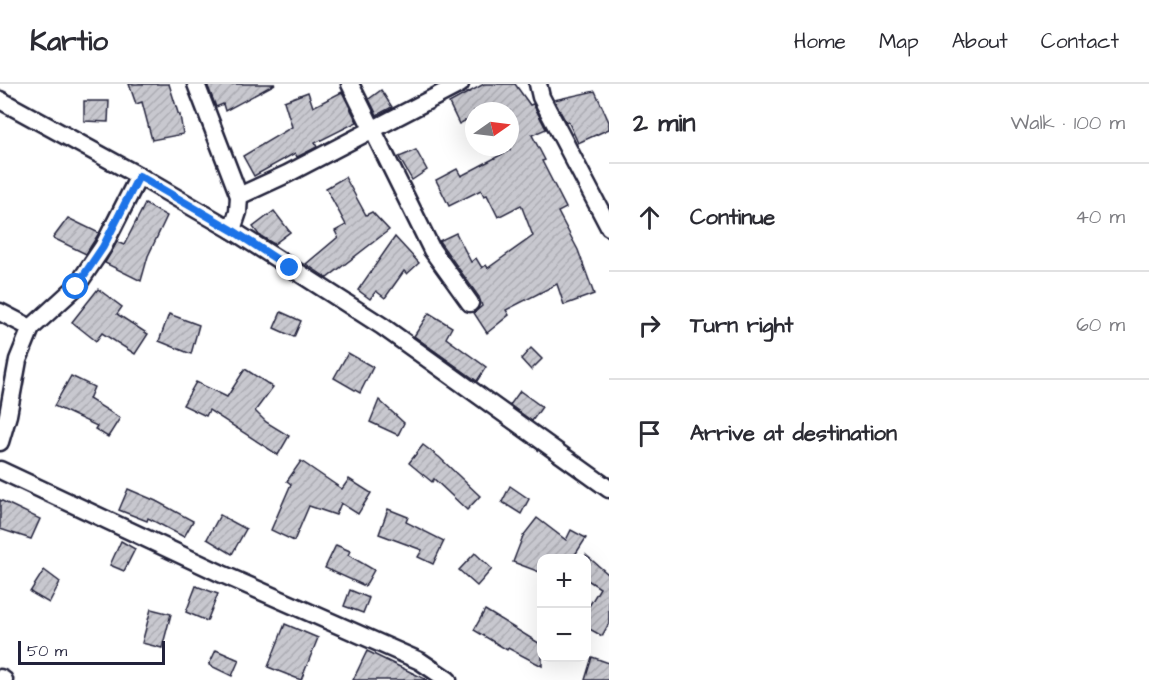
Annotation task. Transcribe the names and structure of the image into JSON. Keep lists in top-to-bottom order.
{
  "scale_bar": "50 m",
  "north": "right",
  "page": {
    "header": "Kartio",
    "nav": [
      "Home",
      "Map",
      "About",
      "Contact"
    ],
    "heading": ["2 min", "Walk · 100 m"],
    "list": [
      ["Continue", "40 m"],
      ["Turn right", "60 m"],
      "Arrive at destination"
    ],
    "map_buttons": ["+", "−"],
    "scale": "50 m"
  }
}
